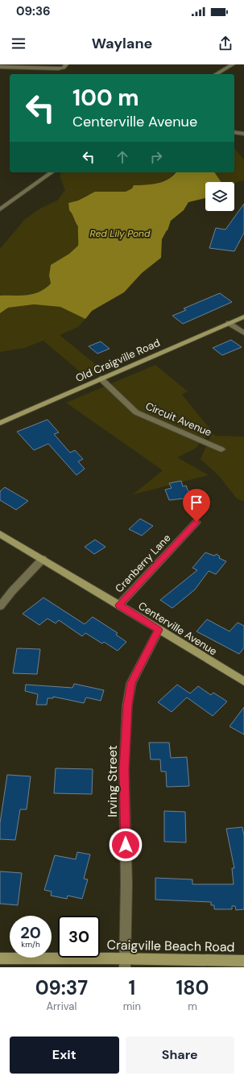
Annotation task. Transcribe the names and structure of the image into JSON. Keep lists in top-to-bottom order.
{
  "streets": {
    "street": [
      "Old Craigville Road",
      "Circuit Avenue",
      "Cranberry Lane",
      "Centerville Avenue",
      "Irving Street",
      "Craigville Beach Road"
    ]
  },
  "crossings": [
    ["Old Craigville Road", "Circuit Avenue"],
    ["Cranberry Lane", "Centerville Avenue"],
    ["Centerville Avenue", "Irving Street"],
    ["Irving Street", "Craigville Beach Road"]
  ],
  "water": ["Red Lily Pond"],
  "page": {
    "status": "09:36",
    "header": "Waylane",
    "turn": ["100 m", "Centerville Avenue"],
    "speed": "20 km/h",
    "limit": "30",
    "eta": [
      "09:37",
      "Arrival",
      "1",
      "min",
      "180",
      "m"
    ],
    "buttons": ["Exit", "Share"]
  }
}
